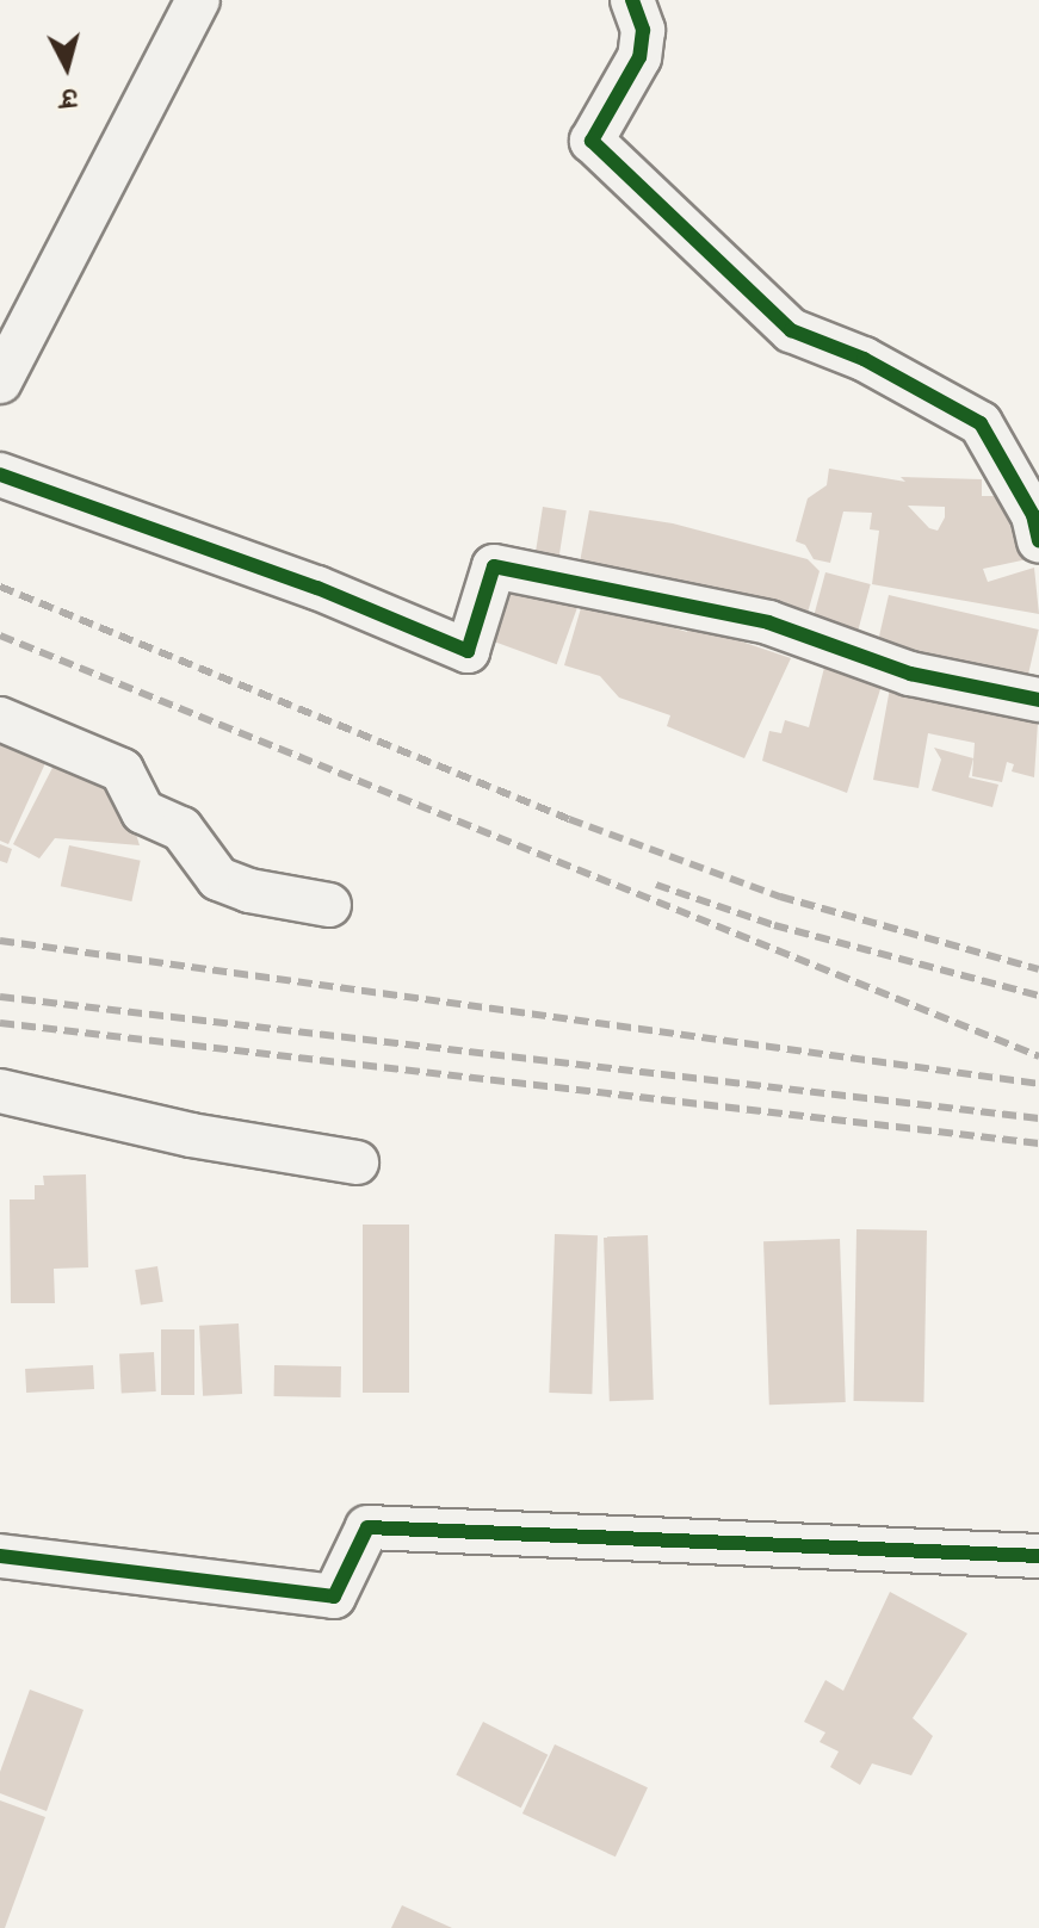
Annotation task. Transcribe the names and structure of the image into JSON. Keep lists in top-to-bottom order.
{
  "north": "bottom"
}
